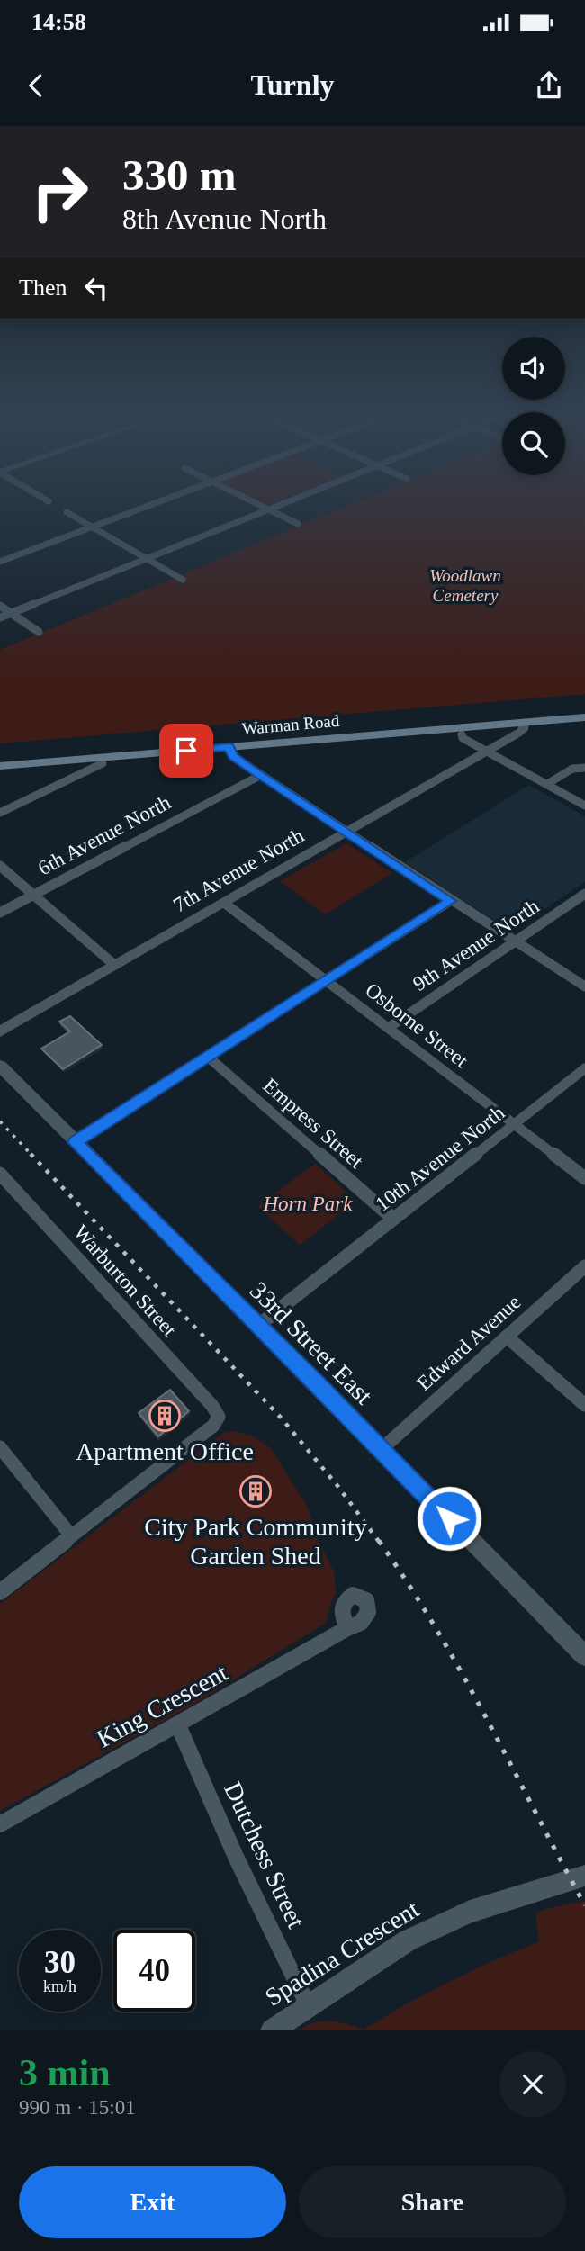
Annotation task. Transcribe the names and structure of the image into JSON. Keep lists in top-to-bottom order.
{
  "streets": {
    "main road": ["Warman Road"],
    "street": [
      "6th Avenue North",
      "7th Avenue North",
      "9th Avenue North",
      "Osborne Street",
      "Empress Street",
      "10th Avenue North",
      "Warburton Street",
      "33rd Street East",
      "Edward Avenue",
      "King Crescent",
      "Dutchess Street",
      "Spadina Crescent"
    ]
  },
  "crossings": [
    ["Warman Road", "7th Avenue North"],
    ["7th Avenue North", "Osborne Street"],
    ["9th Avenue North", "Osborne Street"],
    ["Osborne Street", "10th Avenue North"],
    ["Empress Street", "10th Avenue North"],
    ["10th Avenue North", "33rd Street East"],
    ["33rd Street East", "Edward Avenue"],
    ["King Crescent", "Dutchess Street"],
    ["Dutchess Street", "Spadina Crescent"]
  ],
  "parks": ["Woodlawn Cemetery", "Horn Park"],
  "places": {
    "building": ["Apartment Office", "City Park Community Garden Shed"]
  },
  "page": {
    "status": "14:58",
    "header": "Turnly",
    "turn": ["330 m", "8th Avenue North"],
    "then": "Then",
    "speed": "30 km/h",
    "limit": "40",
    "heading": ["3 min", "990 m · 15:01"],
    "buttons": ["Exit", "Share"]
  }
}
